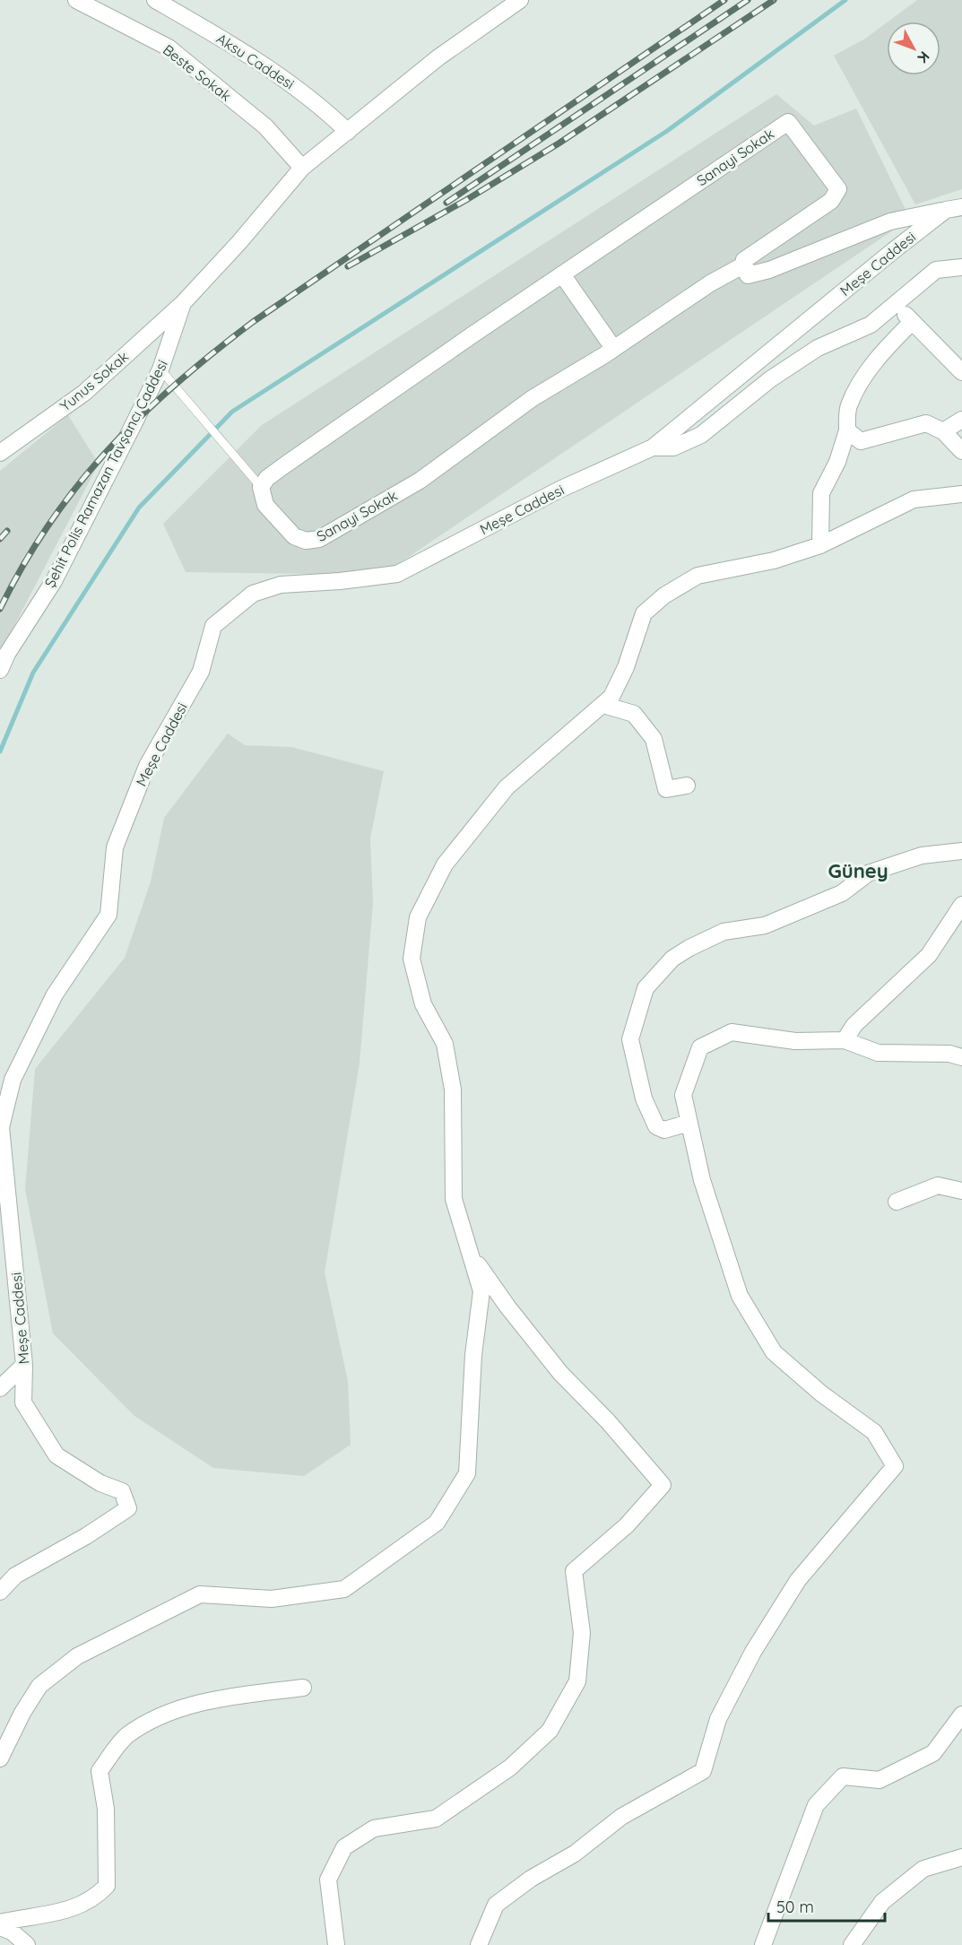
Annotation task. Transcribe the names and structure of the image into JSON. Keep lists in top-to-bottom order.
{
  "streets": {
    "street": [
      "Aksu Caddesi",
      "Beste Sokak",
      "Sanayi Sokak",
      "Meşe Caddesi",
      "Yunus Sokak",
      "Şehit Polis Ramazan Tavşancı Caddesi"
    ]
  },
  "crossings": [
    ["Aksu Caddesi", "Şehit Polis Ramazan Tavşancı Caddesi"],
    ["Beste Sokak", "Şehit Polis Ramazan Tavşancı Caddesi"],
    ["Yunus Sokak", "Şehit Polis Ramazan Tavşancı Caddesi"]
  ],
  "districts": ["Güney"],
  "scale_bar": "50 m",
  "north": "bottom right"
}
